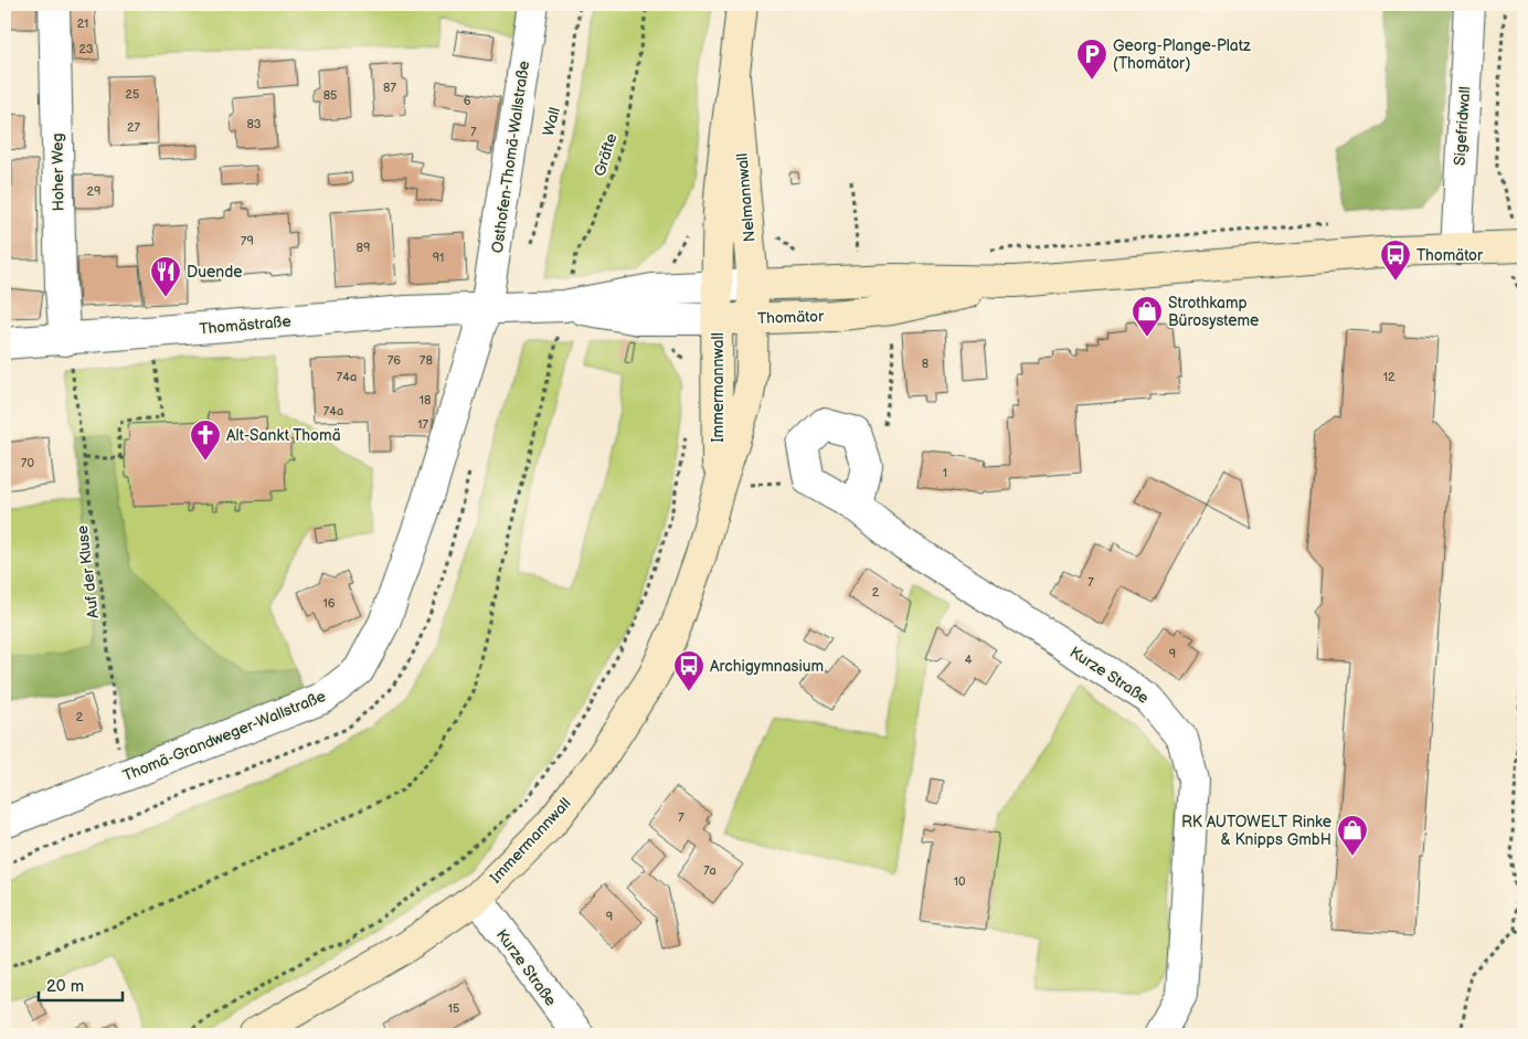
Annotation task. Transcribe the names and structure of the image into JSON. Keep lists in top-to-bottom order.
{
  "streets": {
    "street": [
      "Sigefridwall",
      "Osthofen-Thomä-Wallstraße",
      "Hoher Weg",
      "Nelmannwall",
      "Thomätor",
      "Thomästraße",
      "Immermannwall",
      "Kurze Straße",
      "Thomä-Grandweger-Wallstraße"
    ],
    "path": ["Wall", "Gräfte", "Auf der Kluse"]
  },
  "crossings": [
    ["Sigefridwall", "Thomätor"],
    ["Gräfte", "Thomätor"],
    ["Osthofen-Thomä-Wallstraße", "Thomätor"],
    ["Osthofen-Thomä-Wallstraße", "Thomästraße"],
    ["Osthofen-Thomä-Wallstraße", "Thomä-Grandweger-Wallstraße"],
    ["Hoher Weg", "Thomästraße"],
    ["Hoher Weg", "Auf der Kluse"],
    ["Nelmannwall", "Thomätor"],
    ["Nelmannwall", "Immermannwall"],
    ["Thomätor", "Thomästraße"],
    ["Thomätor", "Immermannwall"],
    ["Thomätor", "Thomä-Grandweger-Wallstraße"],
    ["Thomästraße", "Auf der Kluse"],
    ["Thomästraße", "Thomä-Grandweger-Wallstraße"],
    ["Immermannwall", "Kurze Straße"],
    ["Auf der Kluse", "Thomä-Grandweger-Wallstraße"]
  ],
  "places": {
    "parking": ["Georg-Plange-Platz (Thomätor)"],
    "bus stop": ["Thomätor", "Archigymnasium"],
    "restaurant": ["Duende"],
    "shop": ["Strothkamp Bürosysteme", "RK AUTOWELT Rinke & Knipps GmbH"],
    "church": ["Alt-Sankt Thomä"]
  },
  "house_numbers": [
    "21",
    "23",
    "87",
    "25",
    "85",
    "6",
    "83",
    "27",
    "7",
    "29",
    "79",
    "89",
    "91",
    "76",
    "78",
    "8",
    "74a",
    "12",
    "18",
    "74a",
    "17",
    "70",
    "1",
    "7",
    "2",
    "16",
    "9",
    "4",
    "2",
    "7",
    "7a",
    "10",
    "9",
    "15"
  ],
  "scale_bar": "20 m"
}
